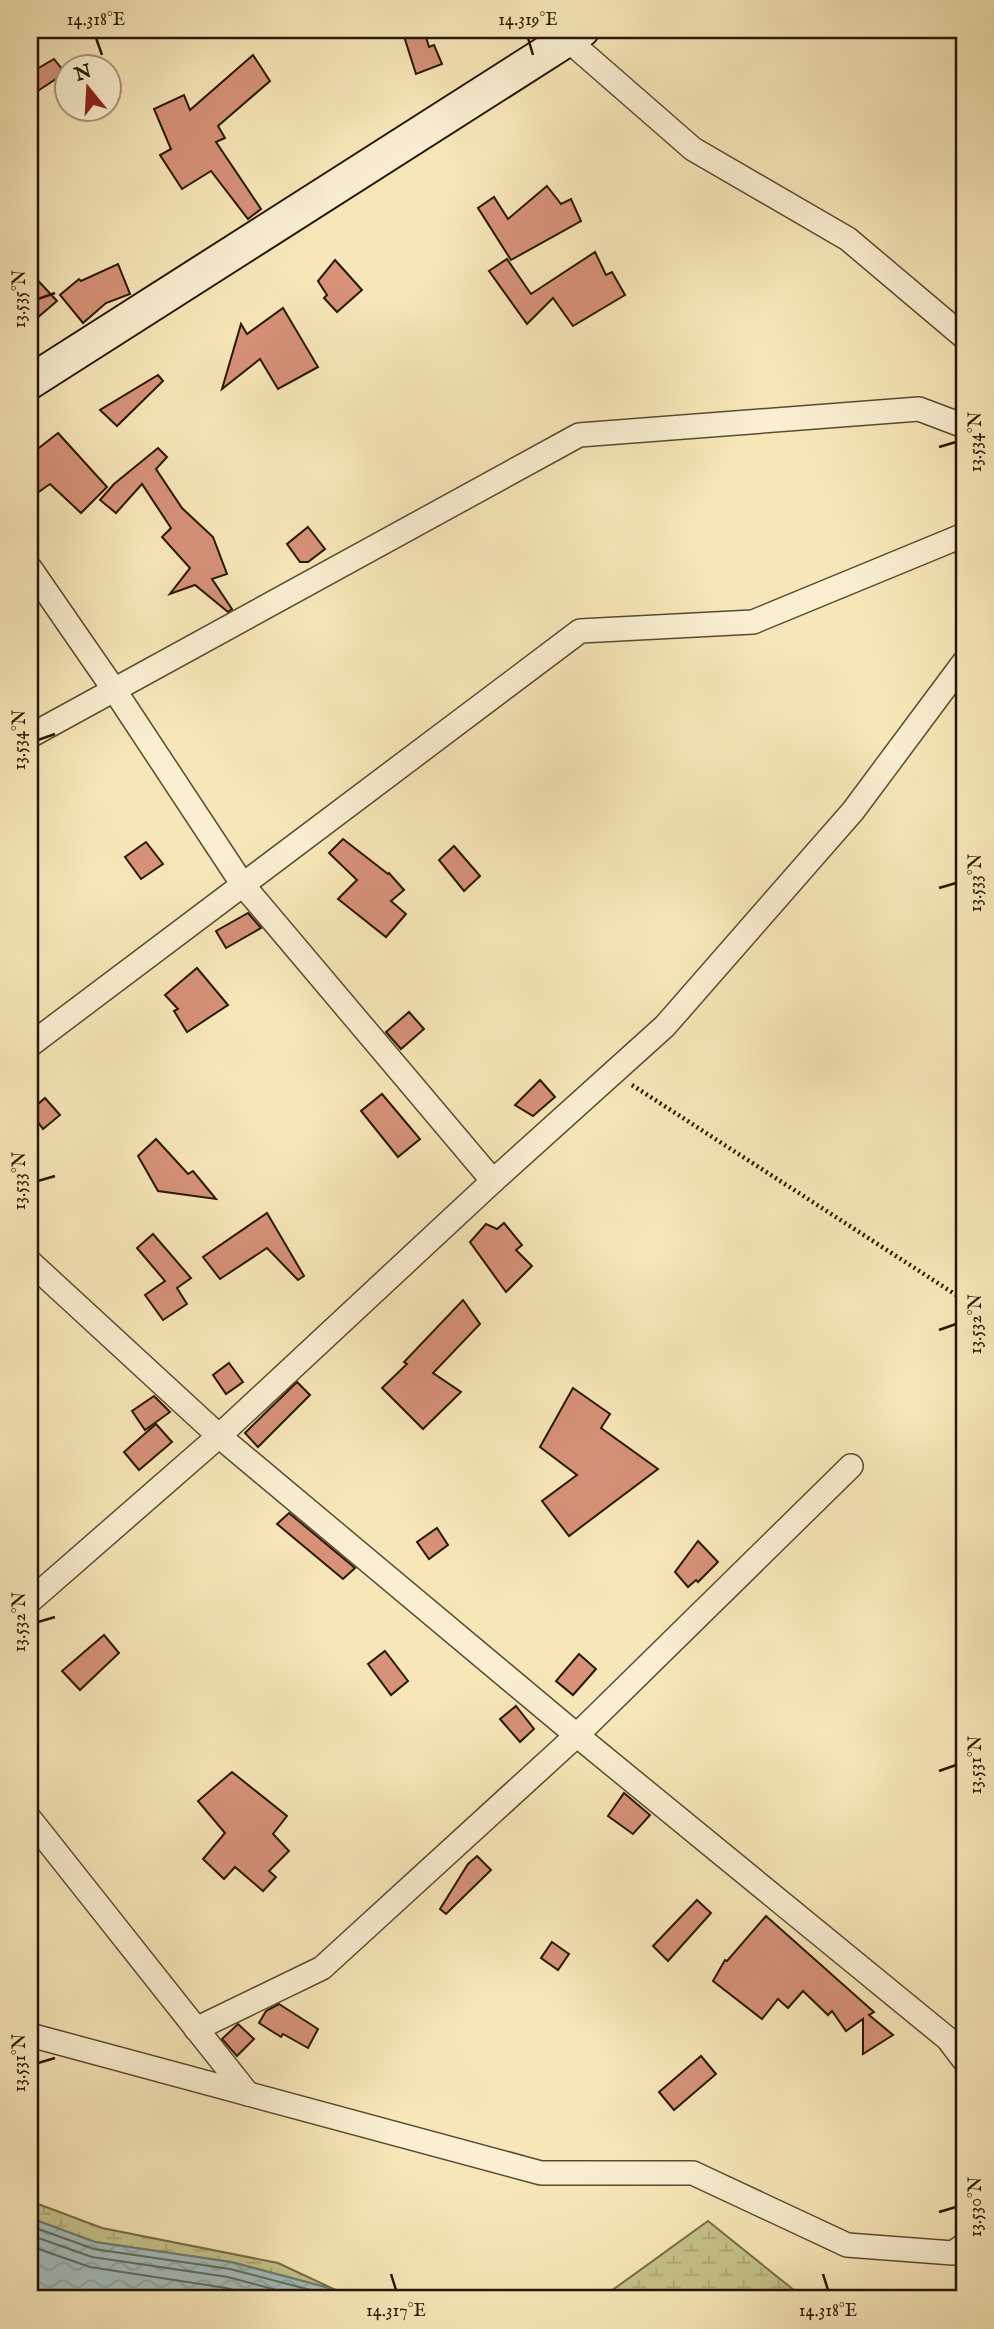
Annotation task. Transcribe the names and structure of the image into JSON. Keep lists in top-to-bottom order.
{
  "north": "top",
  "coordinates": [
    "14.318°E",
    "14.319°E",
    "13.535°N",
    "13.534°N",
    "13.533°N",
    "13.532°N",
    "13.531°N",
    "13.530°N",
    "14.317°E"
  ]
}
